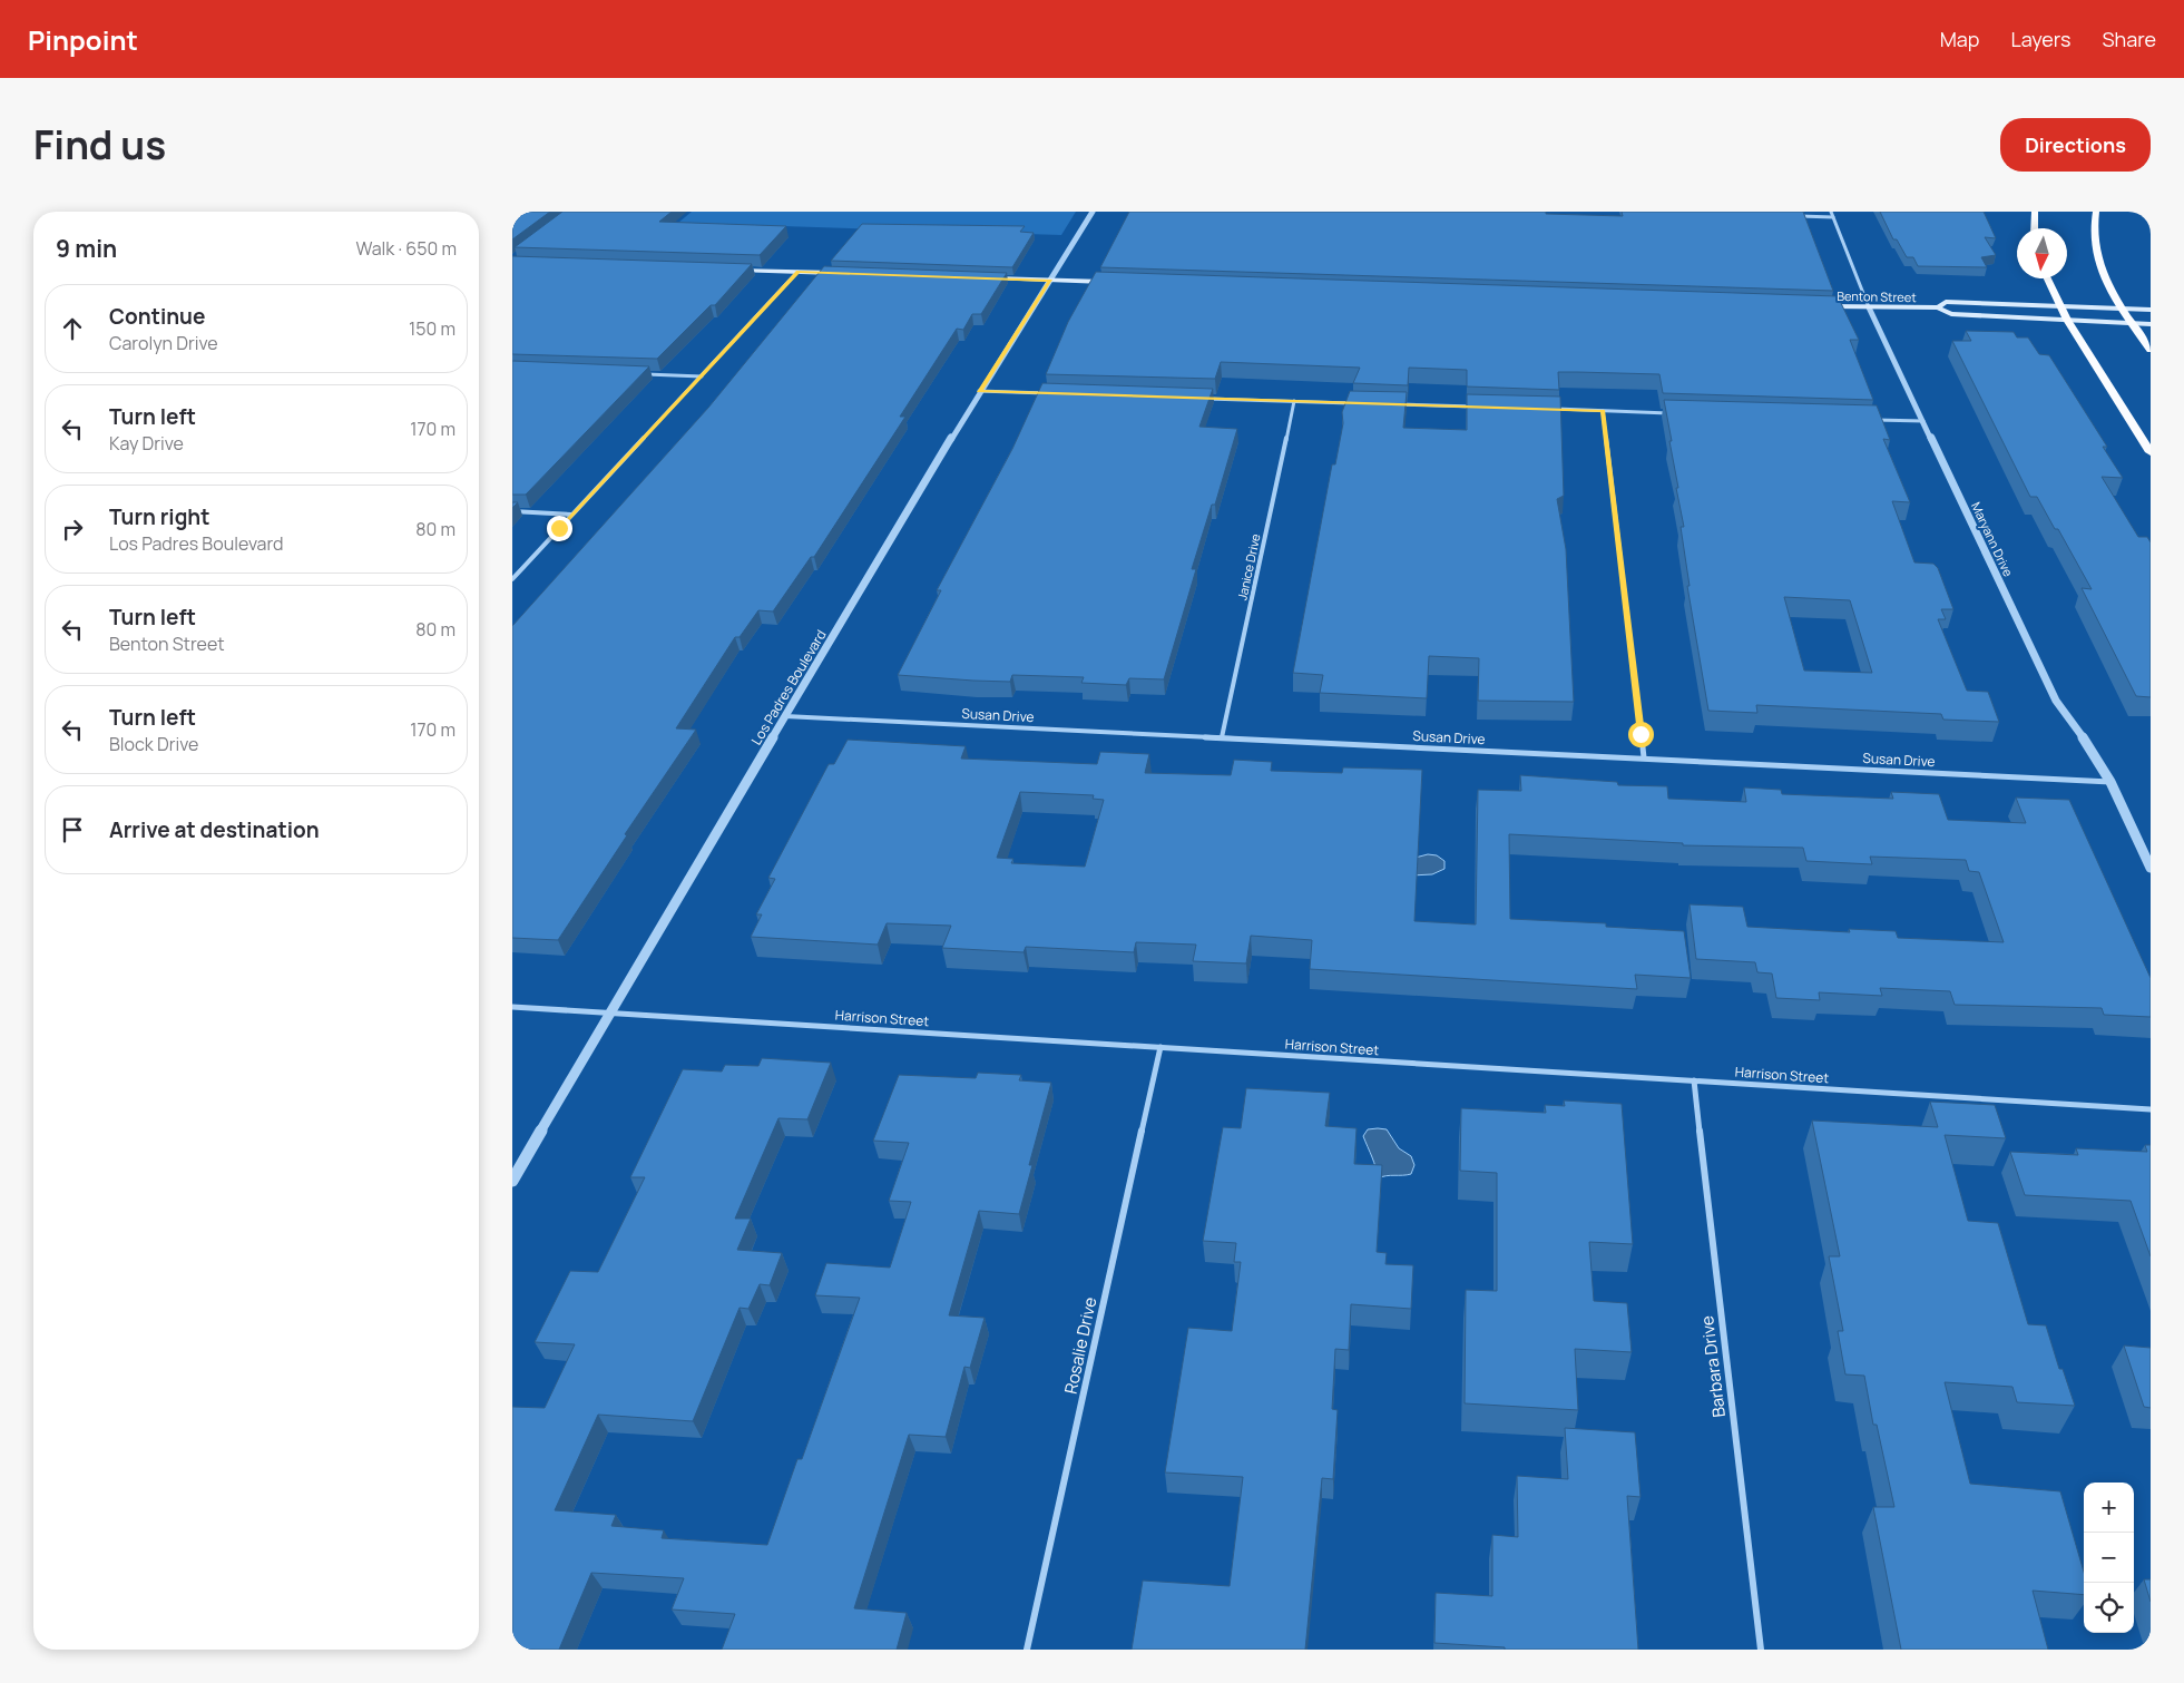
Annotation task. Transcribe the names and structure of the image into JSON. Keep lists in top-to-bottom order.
{
  "streets": {
    "main road": ["Benton Street"],
    "street": [
      "Maryann Drive",
      "Janice Drive",
      "Los Padres Boulevard",
      "Susan Drive",
      "Harrison Street",
      "Rosalie Drive",
      "Barbara Drive"
    ]
  },
  "crossings": [
    ["Benton Street", "Maryann Drive"],
    ["Maryann Drive", "Susan Drive"],
    ["Janice Drive", "Susan Drive"],
    ["Los Padres Boulevard", "Susan Drive"],
    ["Los Padres Boulevard", "Harrison Street"],
    ["Harrison Street", "Rosalie Drive"],
    ["Harrison Street", "Barbara Drive"]
  ],
  "north": "bottom",
  "page": {
    "header": "Pinpoint",
    "nav": ["Map", "Layers", "Share"],
    "title": "Find us",
    "buttons": "Directions",
    "heading": ["9 min", "Walk · 650 m"],
    "list": [
      ["Continue", "Carolyn Drive", "150 m"],
      ["Turn left", "Kay Drive", "170 m"],
      ["Turn right", "Los Padres Boulevard", "80 m"],
      ["Turn left", "Benton Street", "80 m"],
      ["Turn left", "Block Drive", "170 m"],
      "Arrive at destination"
    ],
    "map_buttons": ["+", "−"]
  }
}
